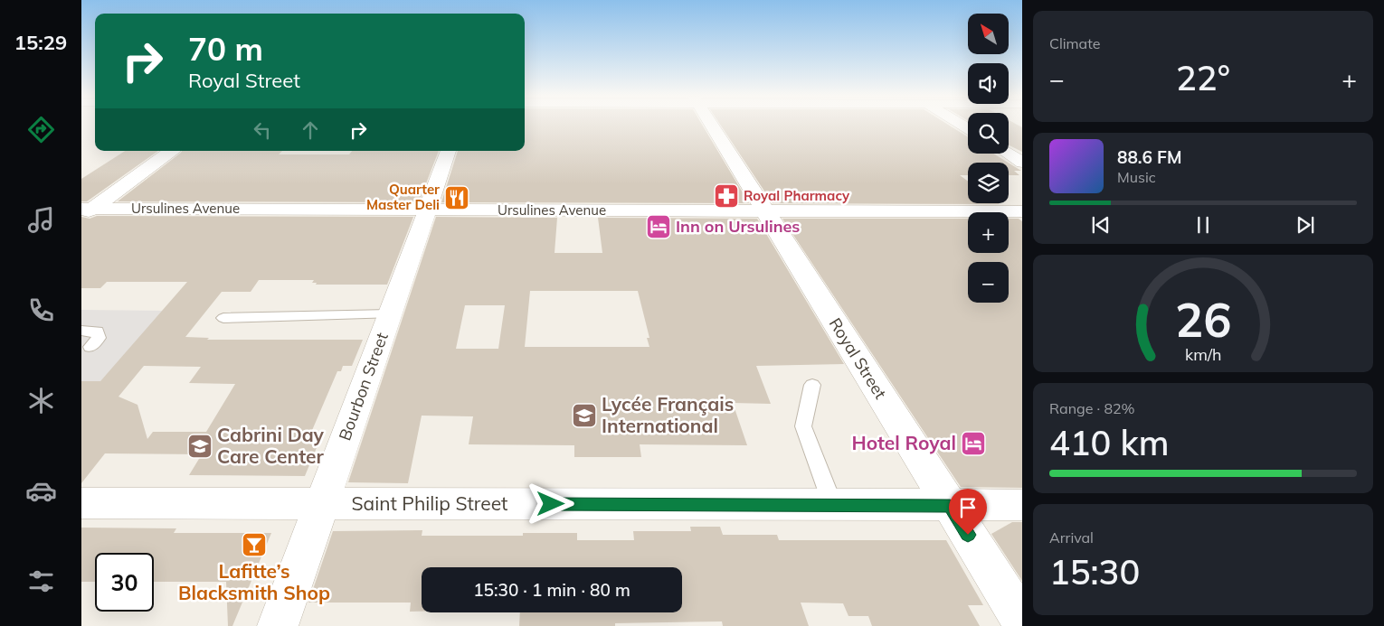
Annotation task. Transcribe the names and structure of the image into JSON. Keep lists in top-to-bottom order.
{
  "streets": {
    "street": [
      "Ursulines Avenue",
      "Royal Street",
      "Bourbon Street",
      "Saint Philip Street"
    ]
  },
  "crossings": [
    ["Ursulines Avenue", "Royal Street"],
    ["Ursulines Avenue", "Bourbon Street"],
    ["Royal Street", "Saint Philip Street"],
    ["Bourbon Street", "Saint Philip Street"]
  ],
  "places": {
    "pharmacy": ["Royal Pharmacy"],
    "restaurant": ["Quarter Master Deli"],
    "hotel": ["Inn on Ursulines", "Hotel Royal"],
    "school or university": ["Lycée Français International", "Cabrini Day Care Center"],
    "bar": ["Lafitte’s Blacksmith Shop"]
  },
  "north": "top left",
  "page": {
    "tabs": "15:29",
    "tile": [
      "Climate",
      ["Range · 82%", "410 km"],
      ["Arrival", "15:30"]
    ],
    "map_buttons": ["+", "−"],
    "turn": ["70 m", "Royal Street"],
    "heat": ["−", "22°", "+"],
    "song": ["88.6 FM", "Music"],
    "limit": "30",
    "trip": "15:30 · 1 min · 80 m",
    "gauge": ["26", "km/h"]
  }
}
